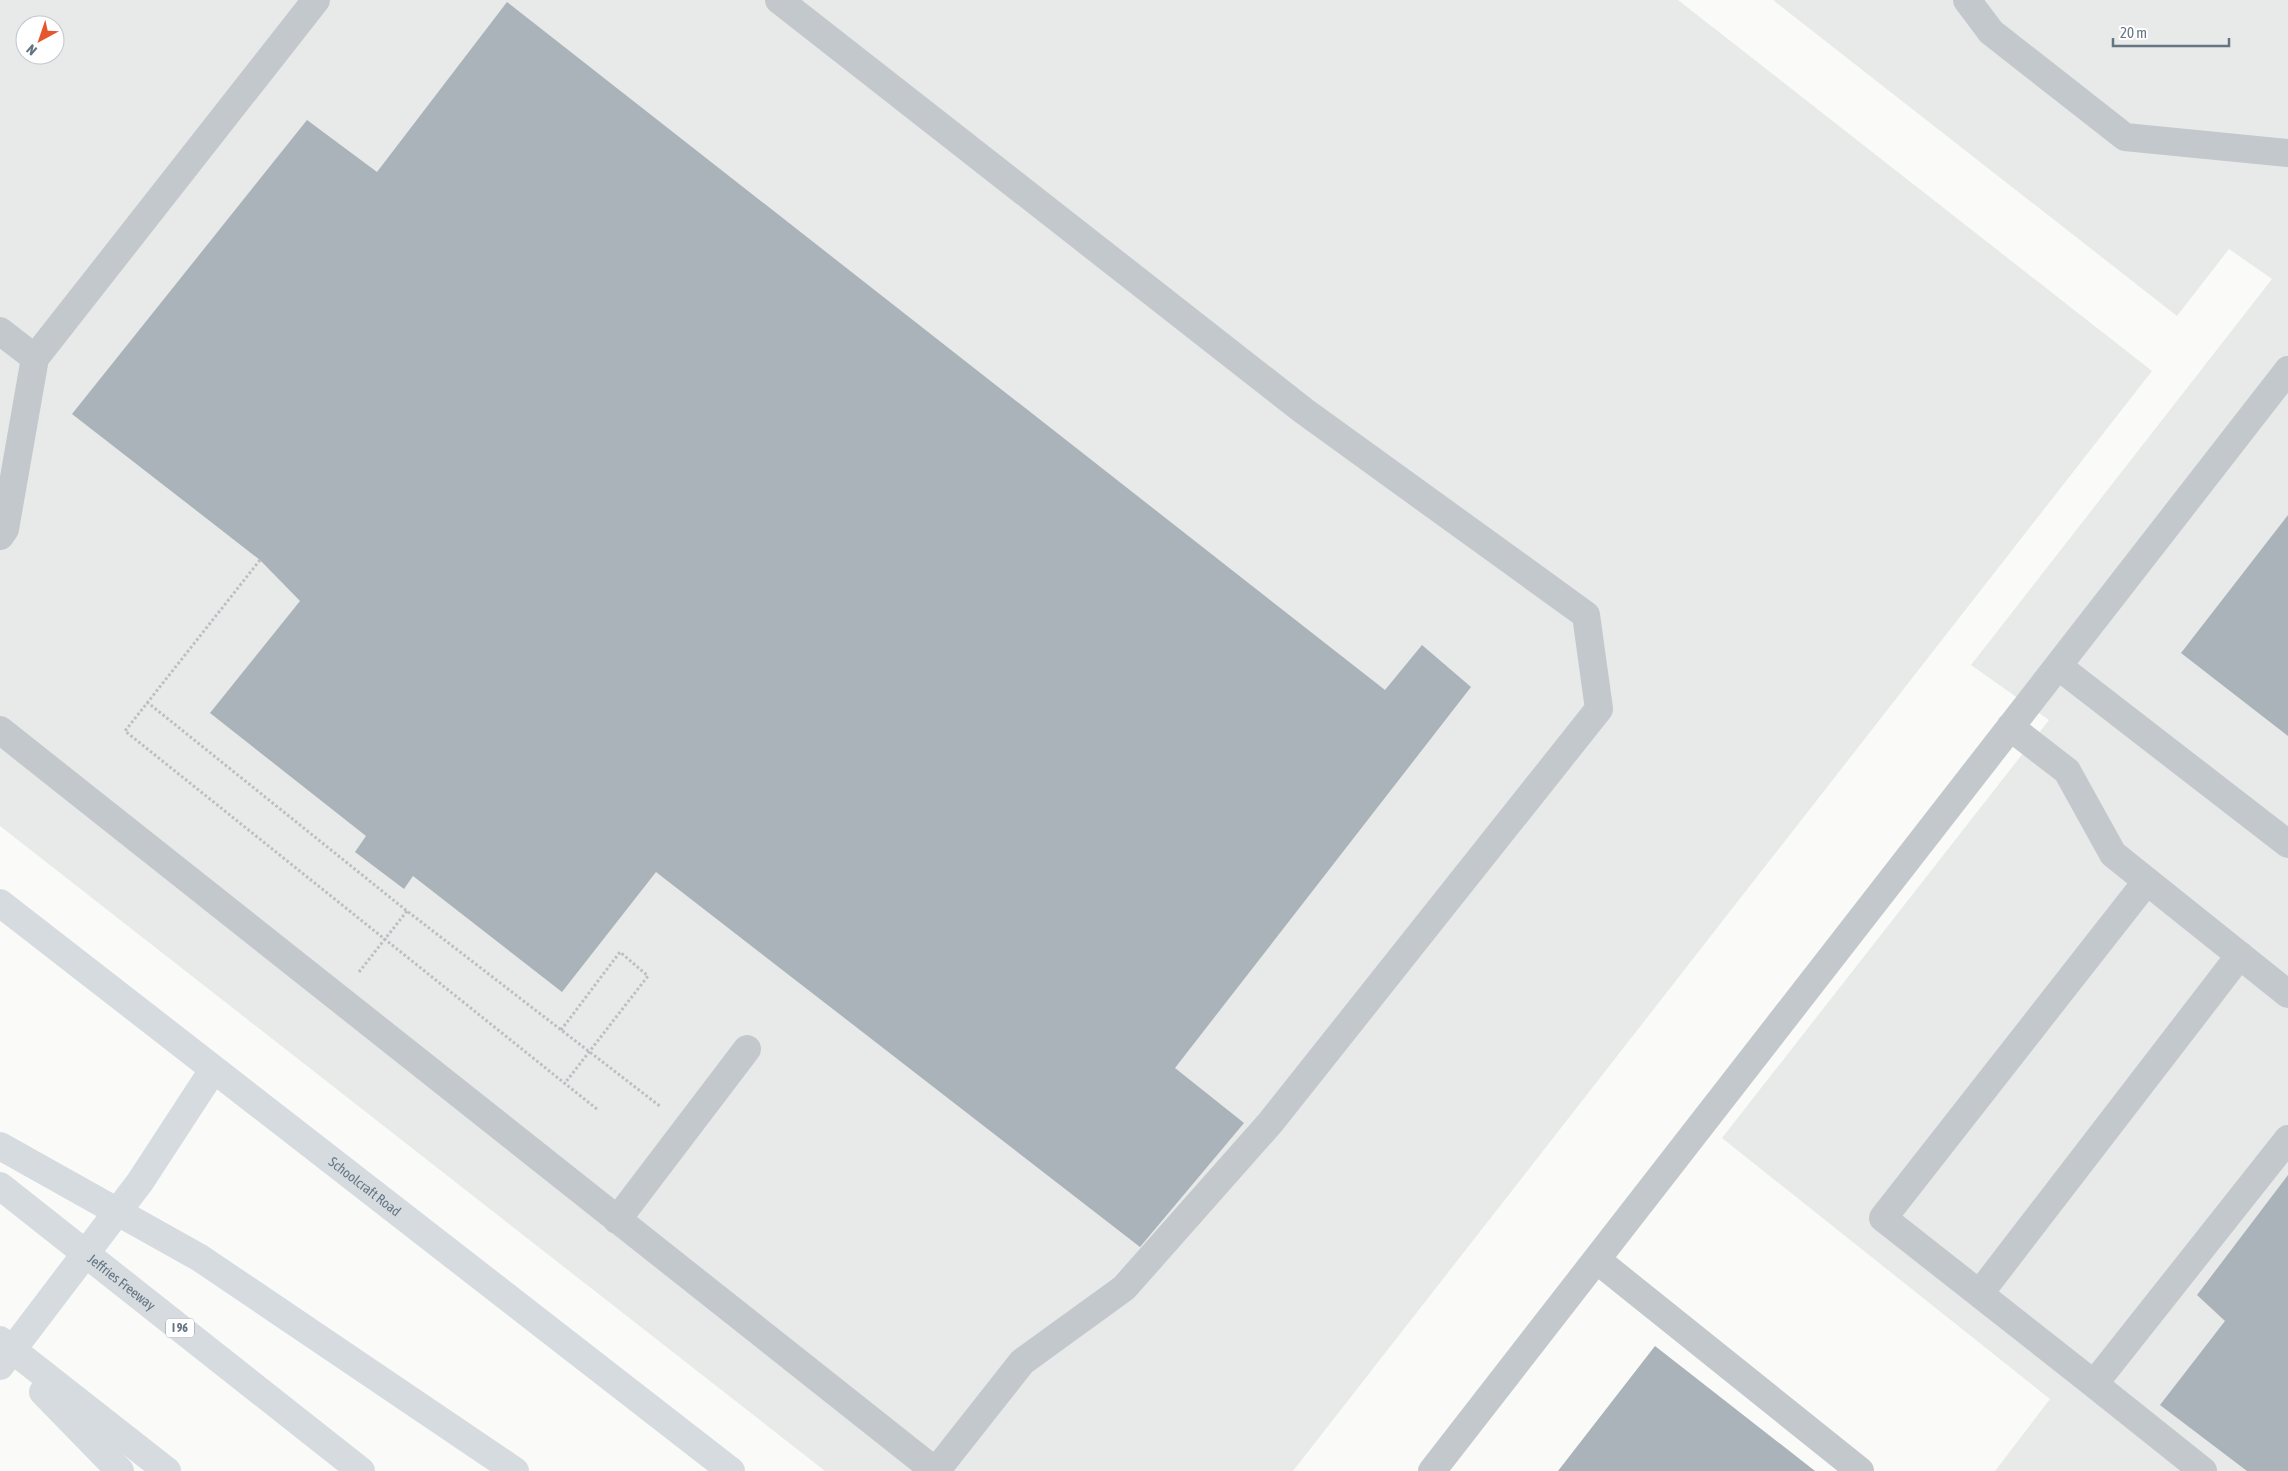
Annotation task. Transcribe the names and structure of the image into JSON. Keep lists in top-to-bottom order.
{
  "streets": {
    "main road": ["Schoolcraft Road", "Jeffries Freeway", "I 96"]
  },
  "scale_bar": "20 m",
  "north": "bottom left"
}
